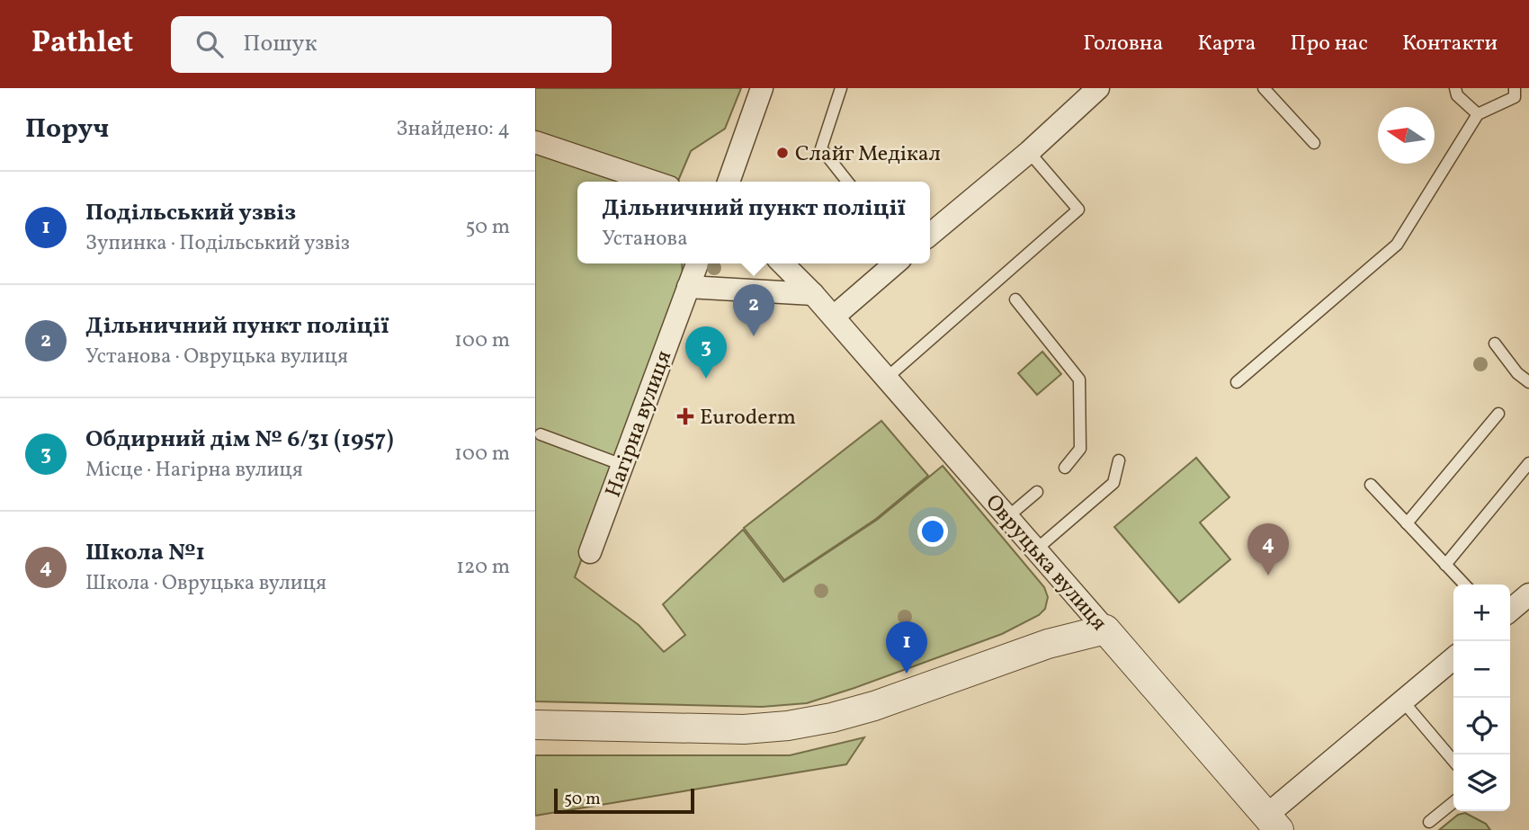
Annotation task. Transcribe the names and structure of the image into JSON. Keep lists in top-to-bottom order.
{
  "streets": {
    "street": ["Нагірна вулиця", "Овруцька вулиця"]
  },
  "places": {
    "other": ["Слайг Медікал"],
    "health": ["Euroderm"]
  },
  "scale_bar": "50 m",
  "north": "left",
  "page": {
    "header": "Pathlet",
    "search": "Пошук",
    "nav": [
      "Головна",
      "Карта",
      "Про нас",
      "Контакти"
    ],
    "heading": ["Поруч", "Знайдено: 4"],
    "list": [
      {
        "mark": "1",
        "name": "Подільський узвіз",
        "note": "Зупинка · Подільський узвіз",
        "value": "50 m"
      },
      {
        "mark": "2",
        "name": "Дільничний пункт поліції",
        "note": "Установа · Овруцька вулиця",
        "value": "100 m"
      },
      {
        "mark": "3",
        "name": "Обдирний дім № 6/31 (1957)",
        "note": "Місце · Нагірна вулиця",
        "value": "100 m"
      },
      {
        "mark": "4",
        "name": "Школа №1",
        "note": "Школа · Овруцька вулиця",
        "value": "120 m"
      }
    ],
    "popup": ["Дільничний пункт поліції", "Установа"],
    "pins": [
      "2",
      "3",
      "4",
      "1"
    ],
    "map_buttons": ["+", "−"],
    "scale": "50 m"
  }
}
